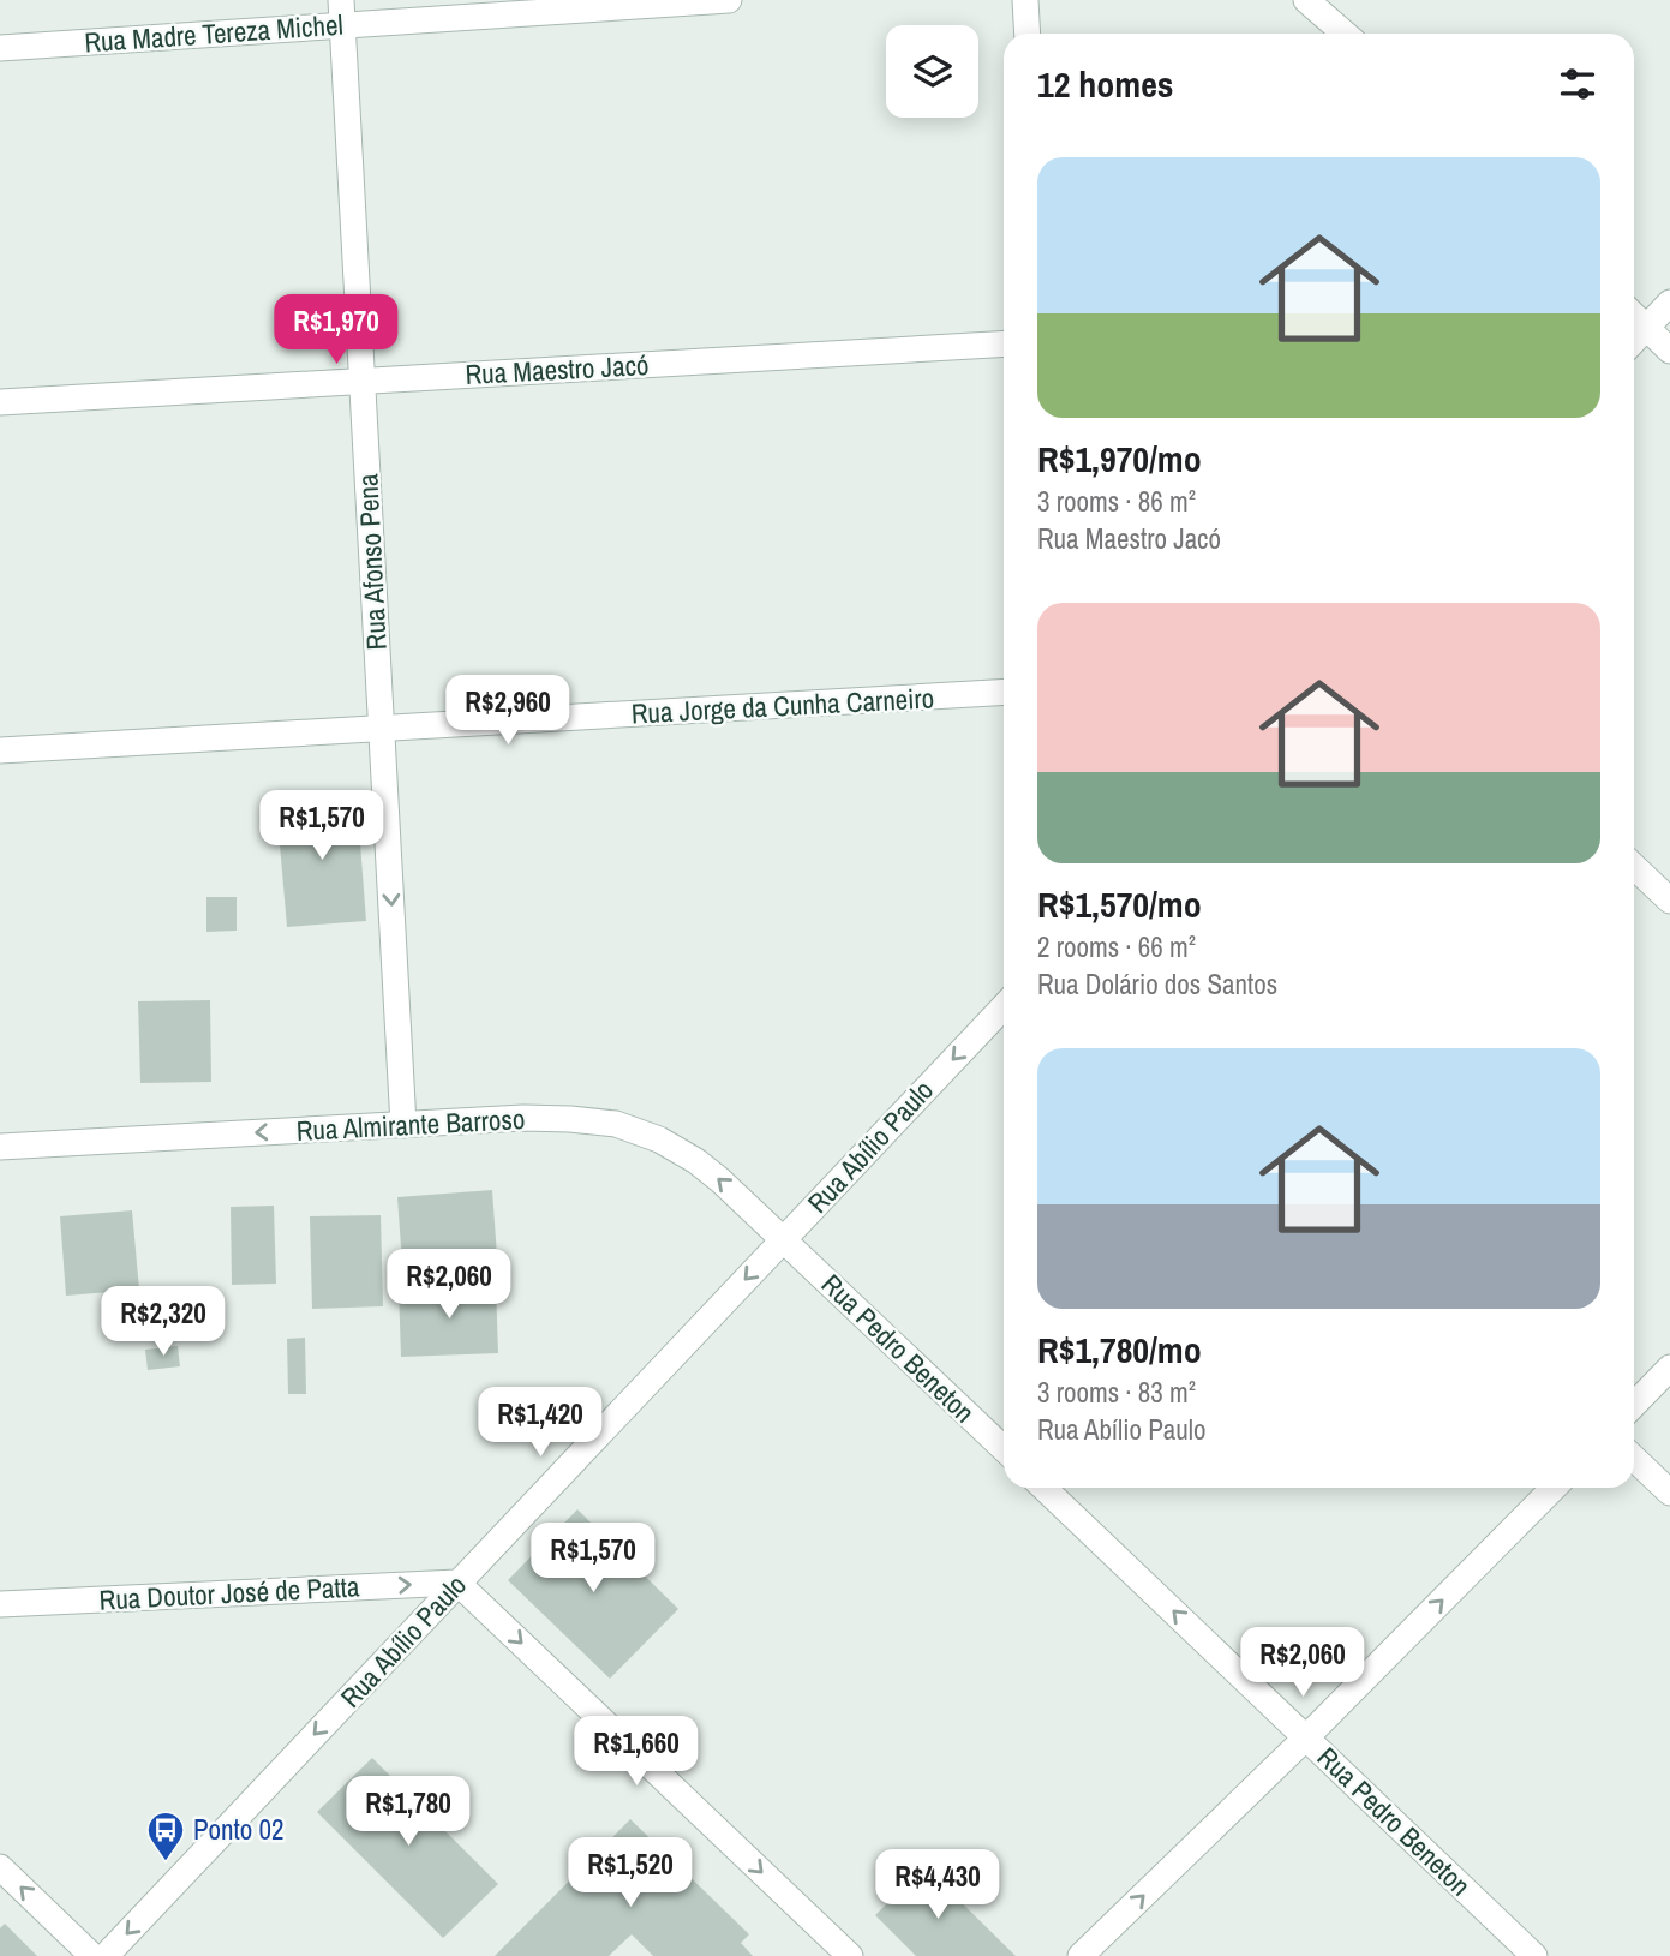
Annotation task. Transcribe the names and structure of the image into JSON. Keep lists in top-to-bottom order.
{
  "streets": {
    "street": [
      "Rua Madre Tereza Michel",
      "Rua Maestro Jacó",
      "Rua Afonso Pena",
      "Rua Jorge da Cunha Carneiro",
      "Rua Almirante Barroso",
      "Rua Abílio Paulo",
      "Rua Pedro Beneton",
      "Rua Doutor José de Patta"
    ]
  },
  "crossings": [
    ["Rua Madre Tereza Michel", "Rua Afonso Pena"],
    ["Rua Maestro Jacó", "Rua Afonso Pena"],
    ["Rua Afonso Pena", "Rua Jorge da Cunha Carneiro"],
    ["Rua Afonso Pena", "Rua Almirante Barroso"],
    ["Rua Almirante Barroso", "Rua Abílio Paulo"],
    ["Rua Almirante Barroso", "Rua Pedro Beneton"],
    ["Rua Abílio Paulo", "Rua Pedro Beneton"],
    ["Rua Abílio Paulo", "Rua Doutor José de Patta"]
  ],
  "one_way": [
    "Rua Afonso Pena",
    "Rua Almirante Barroso",
    "Rua Abílio Paulo",
    "Rua Pedro Beneton",
    "Rua Doutor José de Patta"
  ],
  "places": {
    "bus stop": ["Ponto 02"]
  },
  "page": {
    "heading": "12 homes",
    "list": [
      {
        "name": "R$1,970/mo",
        "note": "3 rooms · 86 m² · Rua Maestro Jacó"
      },
      {
        "name": "R$1,570/mo",
        "note": "2 rooms · 66 m² · Rua Dolário dos Santos"
      },
      {
        "name": "R$1,780/mo",
        "note": "3 rooms · 83 m² · Rua Abílio Paulo"
      }
    ],
    "price": [
      "R$1,970",
      "R$2,960",
      "R$1,570",
      "R$2,060",
      "R$2,320",
      "R$1,420",
      "R$1,570",
      "R$2,060",
      "R$1,660",
      "R$1,780",
      "R$1,520",
      "R$4,430"
    ]
  }
}
